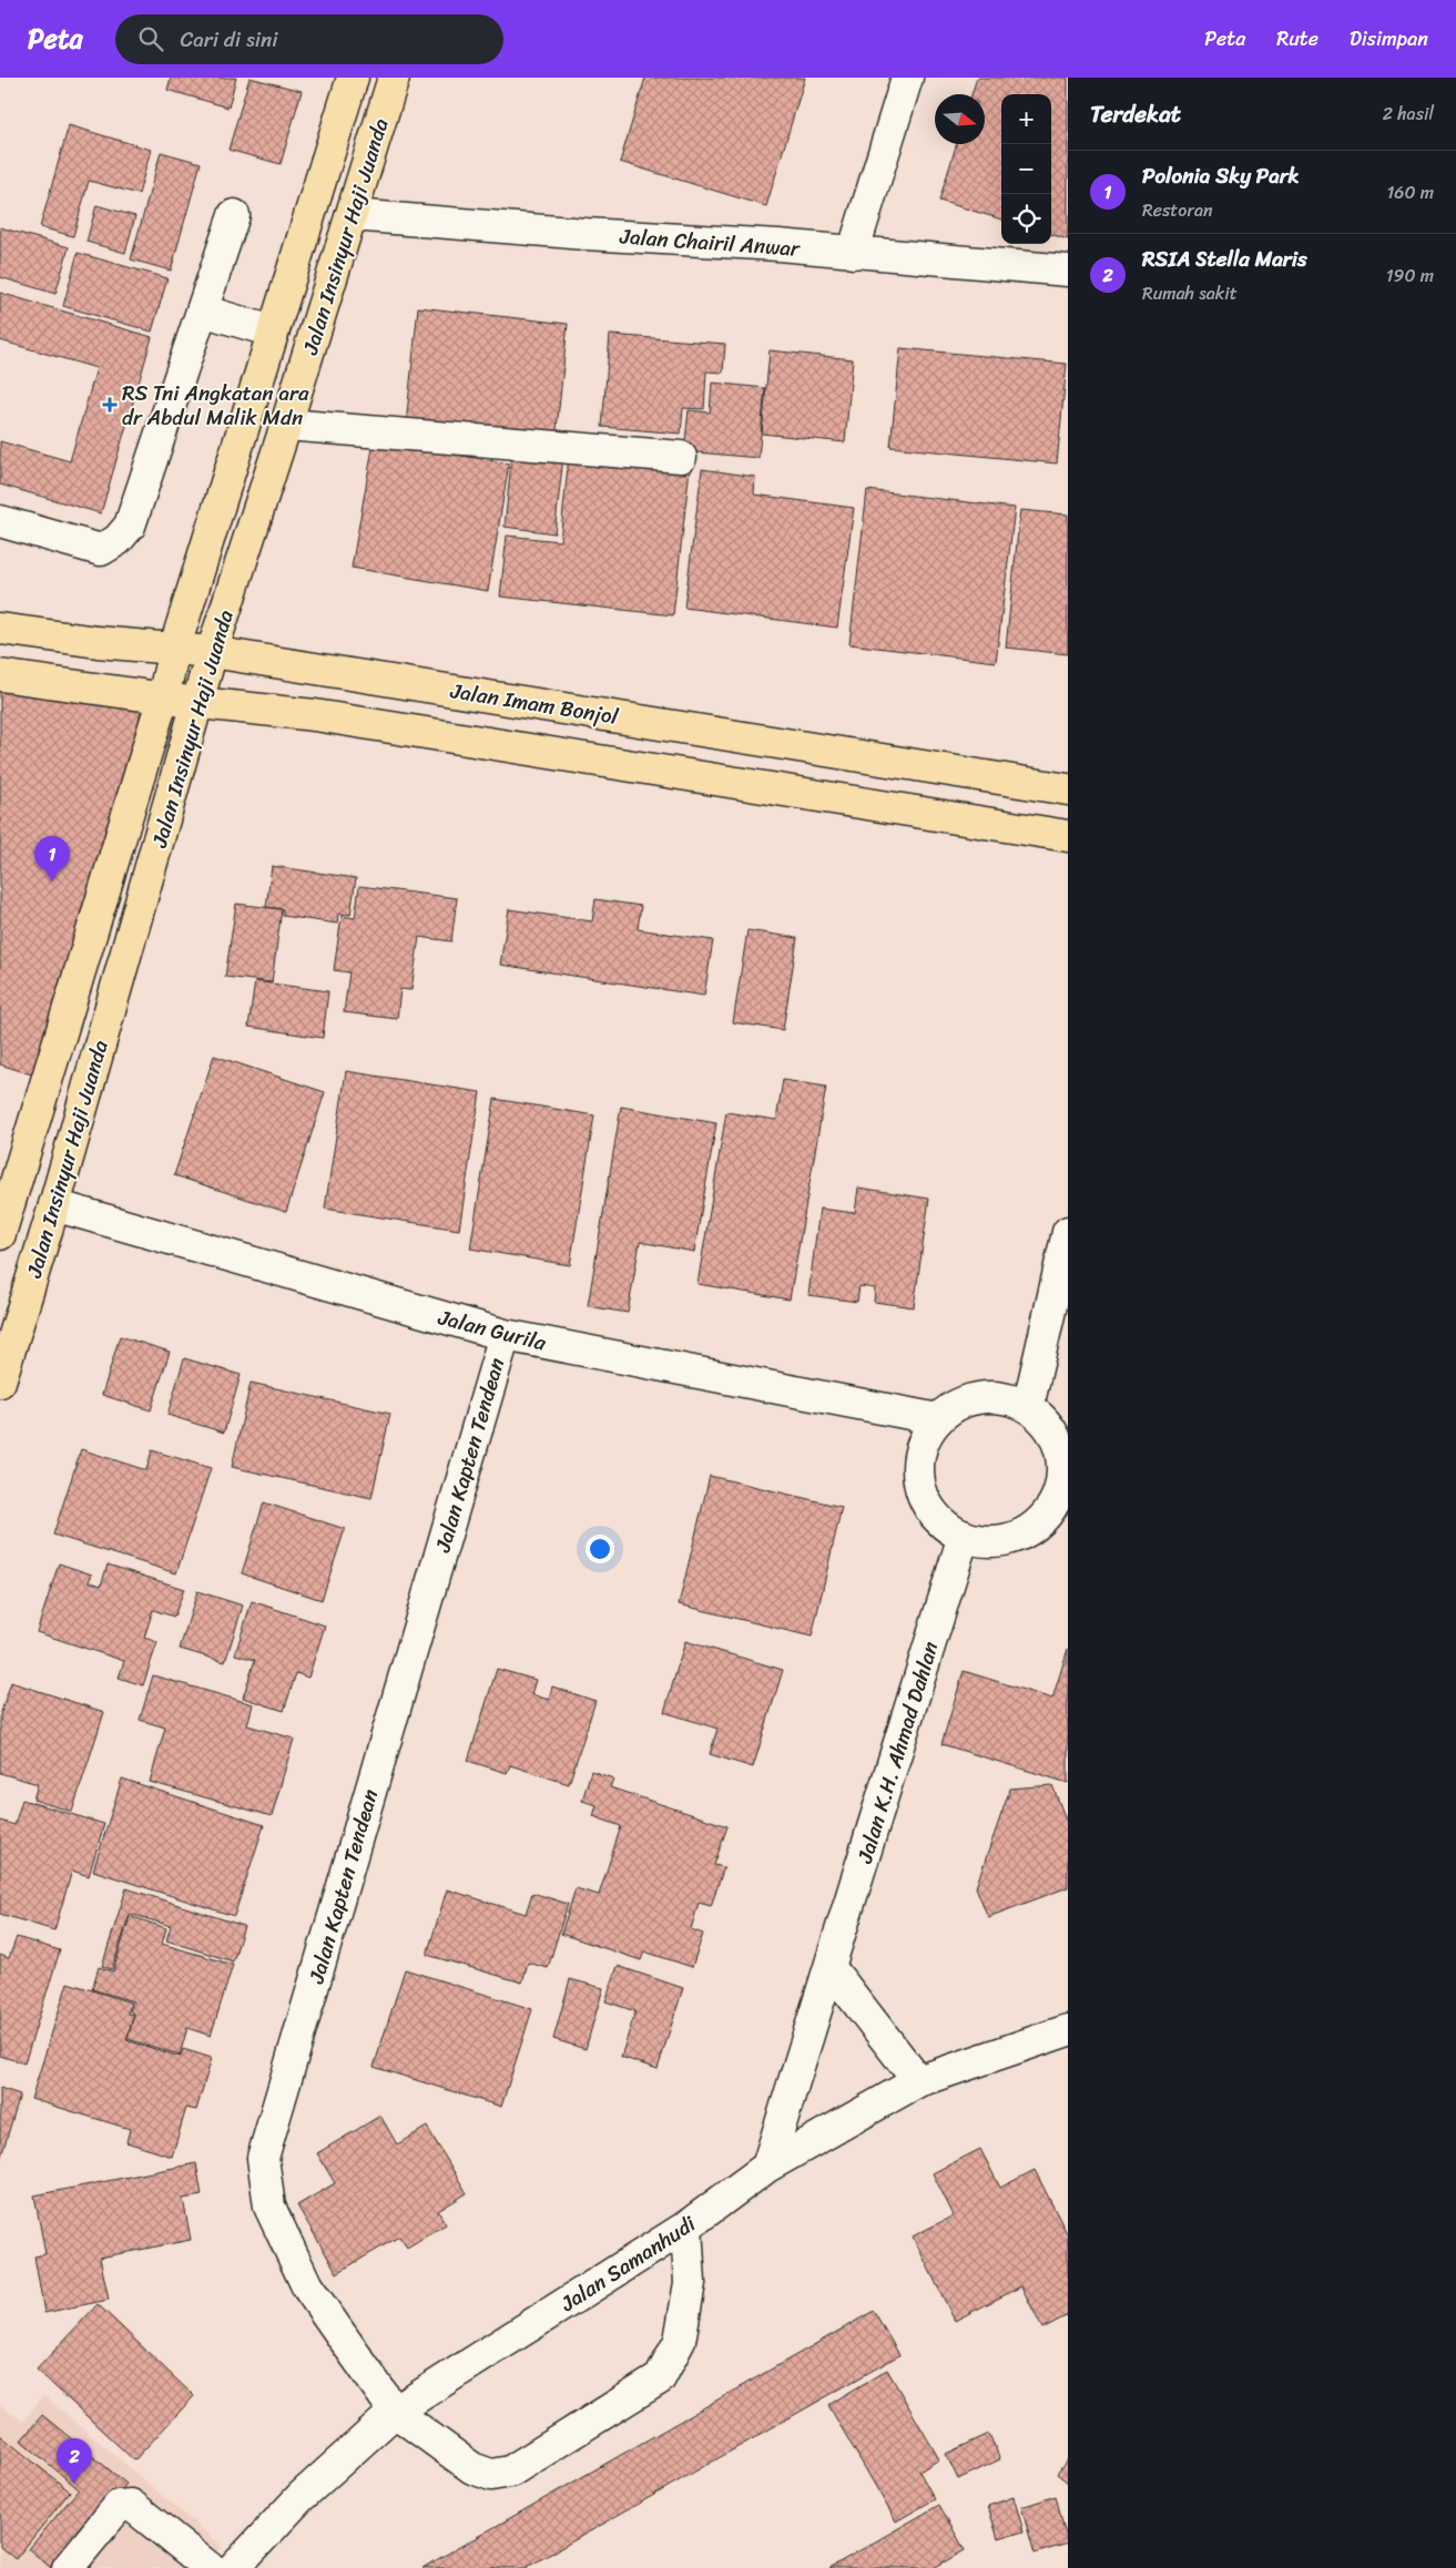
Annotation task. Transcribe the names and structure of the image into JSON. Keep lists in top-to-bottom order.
{
  "streets": {
    "main road": ["Jalan Insinyur Haji Juanda", "Jalan Imam Bonjol"],
    "street": [
      "Jalan Chairil Anwar",
      "Jalan Gurila",
      "Jalan Kapten Tendean",
      "Jalan K.H. Ahmad Dahlan",
      "Jalan Samanhudi"
    ]
  },
  "crossings": [
    ["Jalan Insinyur Haji Juanda", "Jalan Chairil Anwar"],
    ["Jalan Insinyur Haji Juanda", "Jalan Imam Bonjol"],
    ["Jalan Insinyur Haji Juanda", "Jalan Gurila"],
    ["Jalan Gurila", "Jalan Kapten Tendean"],
    ["Jalan Gurila", "Jalan K.H. Ahmad Dahlan"],
    ["Jalan Kapten Tendean", "Jalan Samanhudi"],
    ["Jalan K.H. Ahmad Dahlan", "Jalan Samanhudi"]
  ],
  "places": {
    "health": ["RS Tni Angkatan ara dr Abdul Malik Mdn"]
  },
  "north": "right",
  "page": {
    "header": "Peta",
    "search": "Cari di sini",
    "nav": ["Peta", "Rute", "Disimpan"],
    "heading": ["Terdekat", "2 hasil"],
    "map_buttons": ["+", "−"],
    "list": [
      {
        "mark": "1",
        "name": "Polonia Sky Park",
        "note": "Restoran",
        "value": "160 m"
      },
      {
        "mark": "2",
        "name": "RSIA Stella Maris",
        "note": "Rumah sakit",
        "value": "190 m"
      }
    ],
    "pins": ["1", "2"]
  }
}
